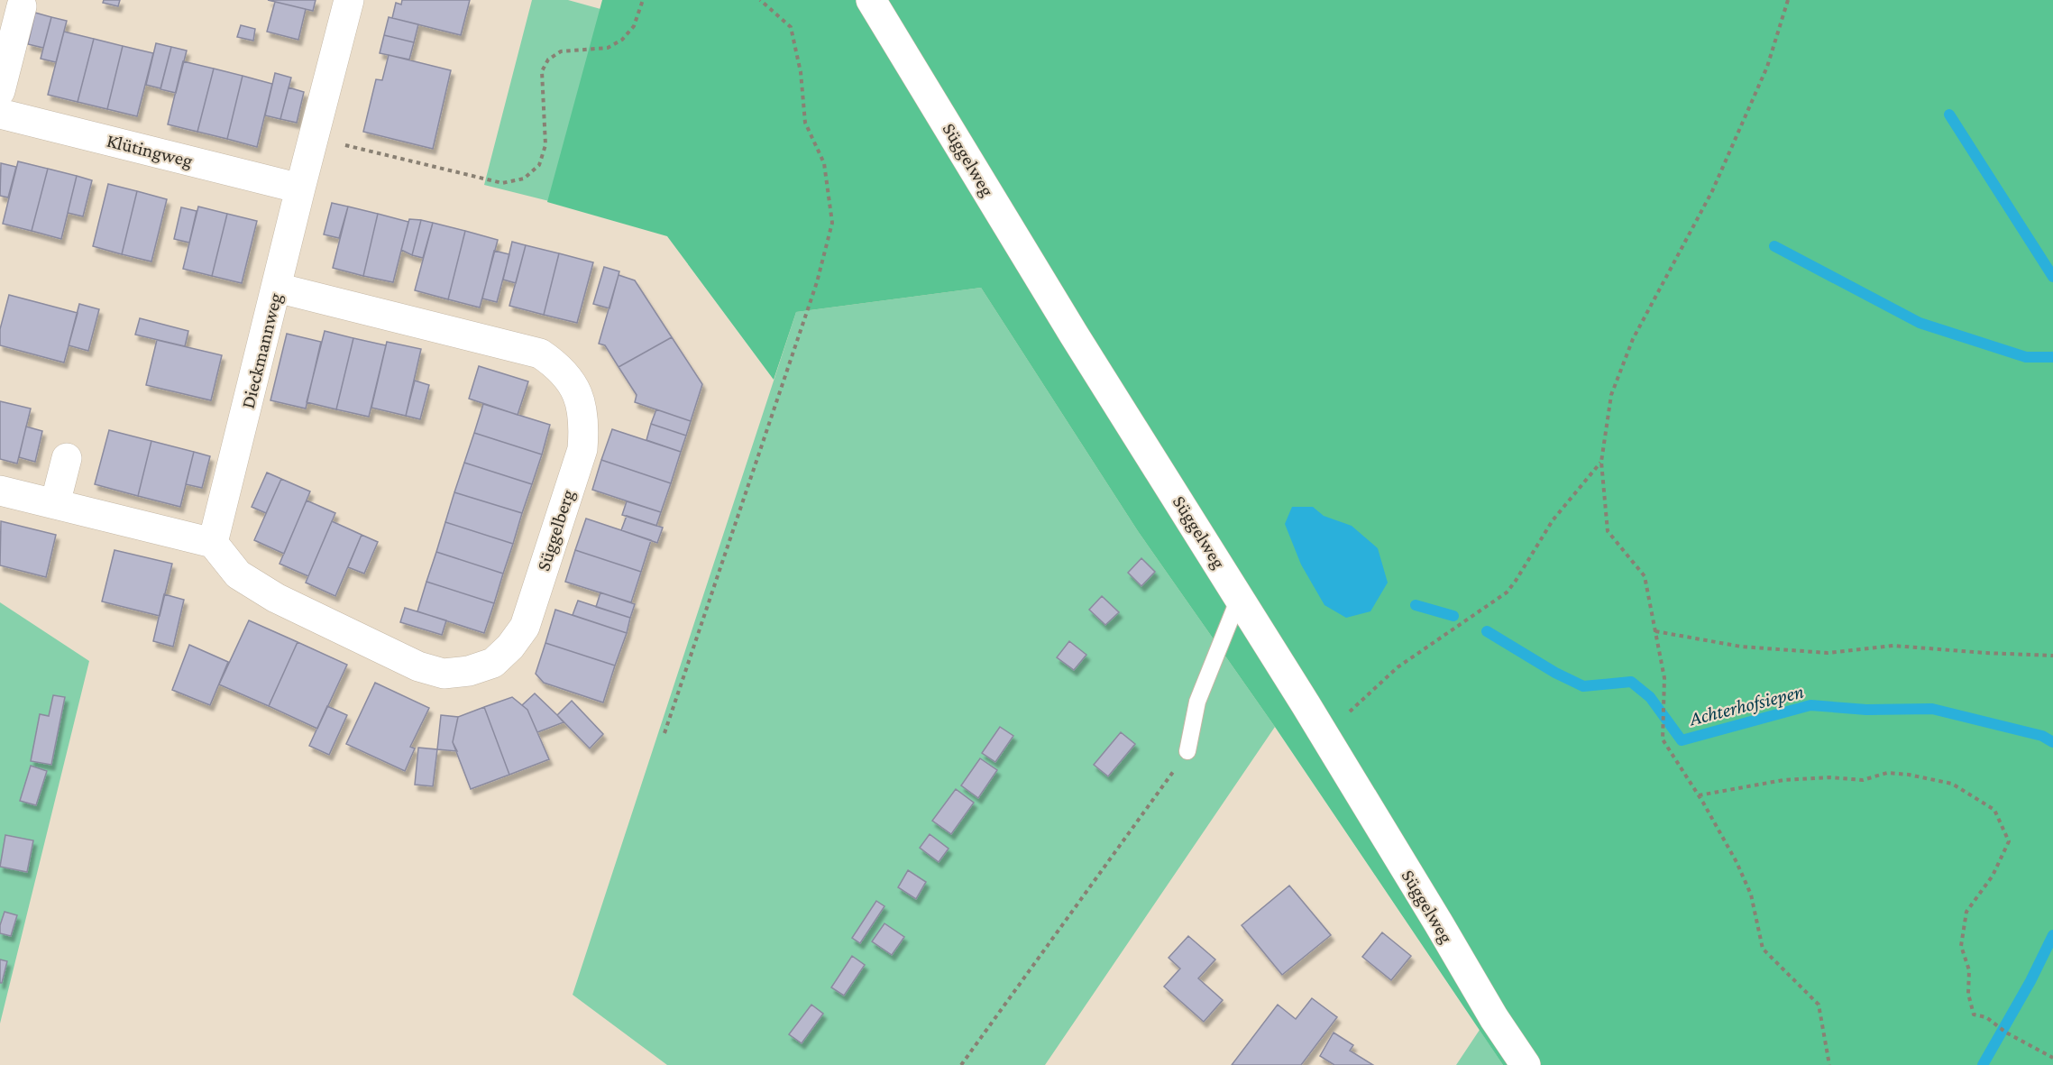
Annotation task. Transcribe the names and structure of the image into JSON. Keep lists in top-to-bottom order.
{
  "streets": {
    "street": [
      "Klütingweg",
      "Süggelweg",
      "Dieckmannweg",
      "Süggelberg"
    ]
  },
  "crossings": [
    ["Klütingweg", "Dieckmannweg"],
    ["Dieckmannweg", "Süggelberg"]
  ],
  "water": ["Achterhofsiepen"]
}
